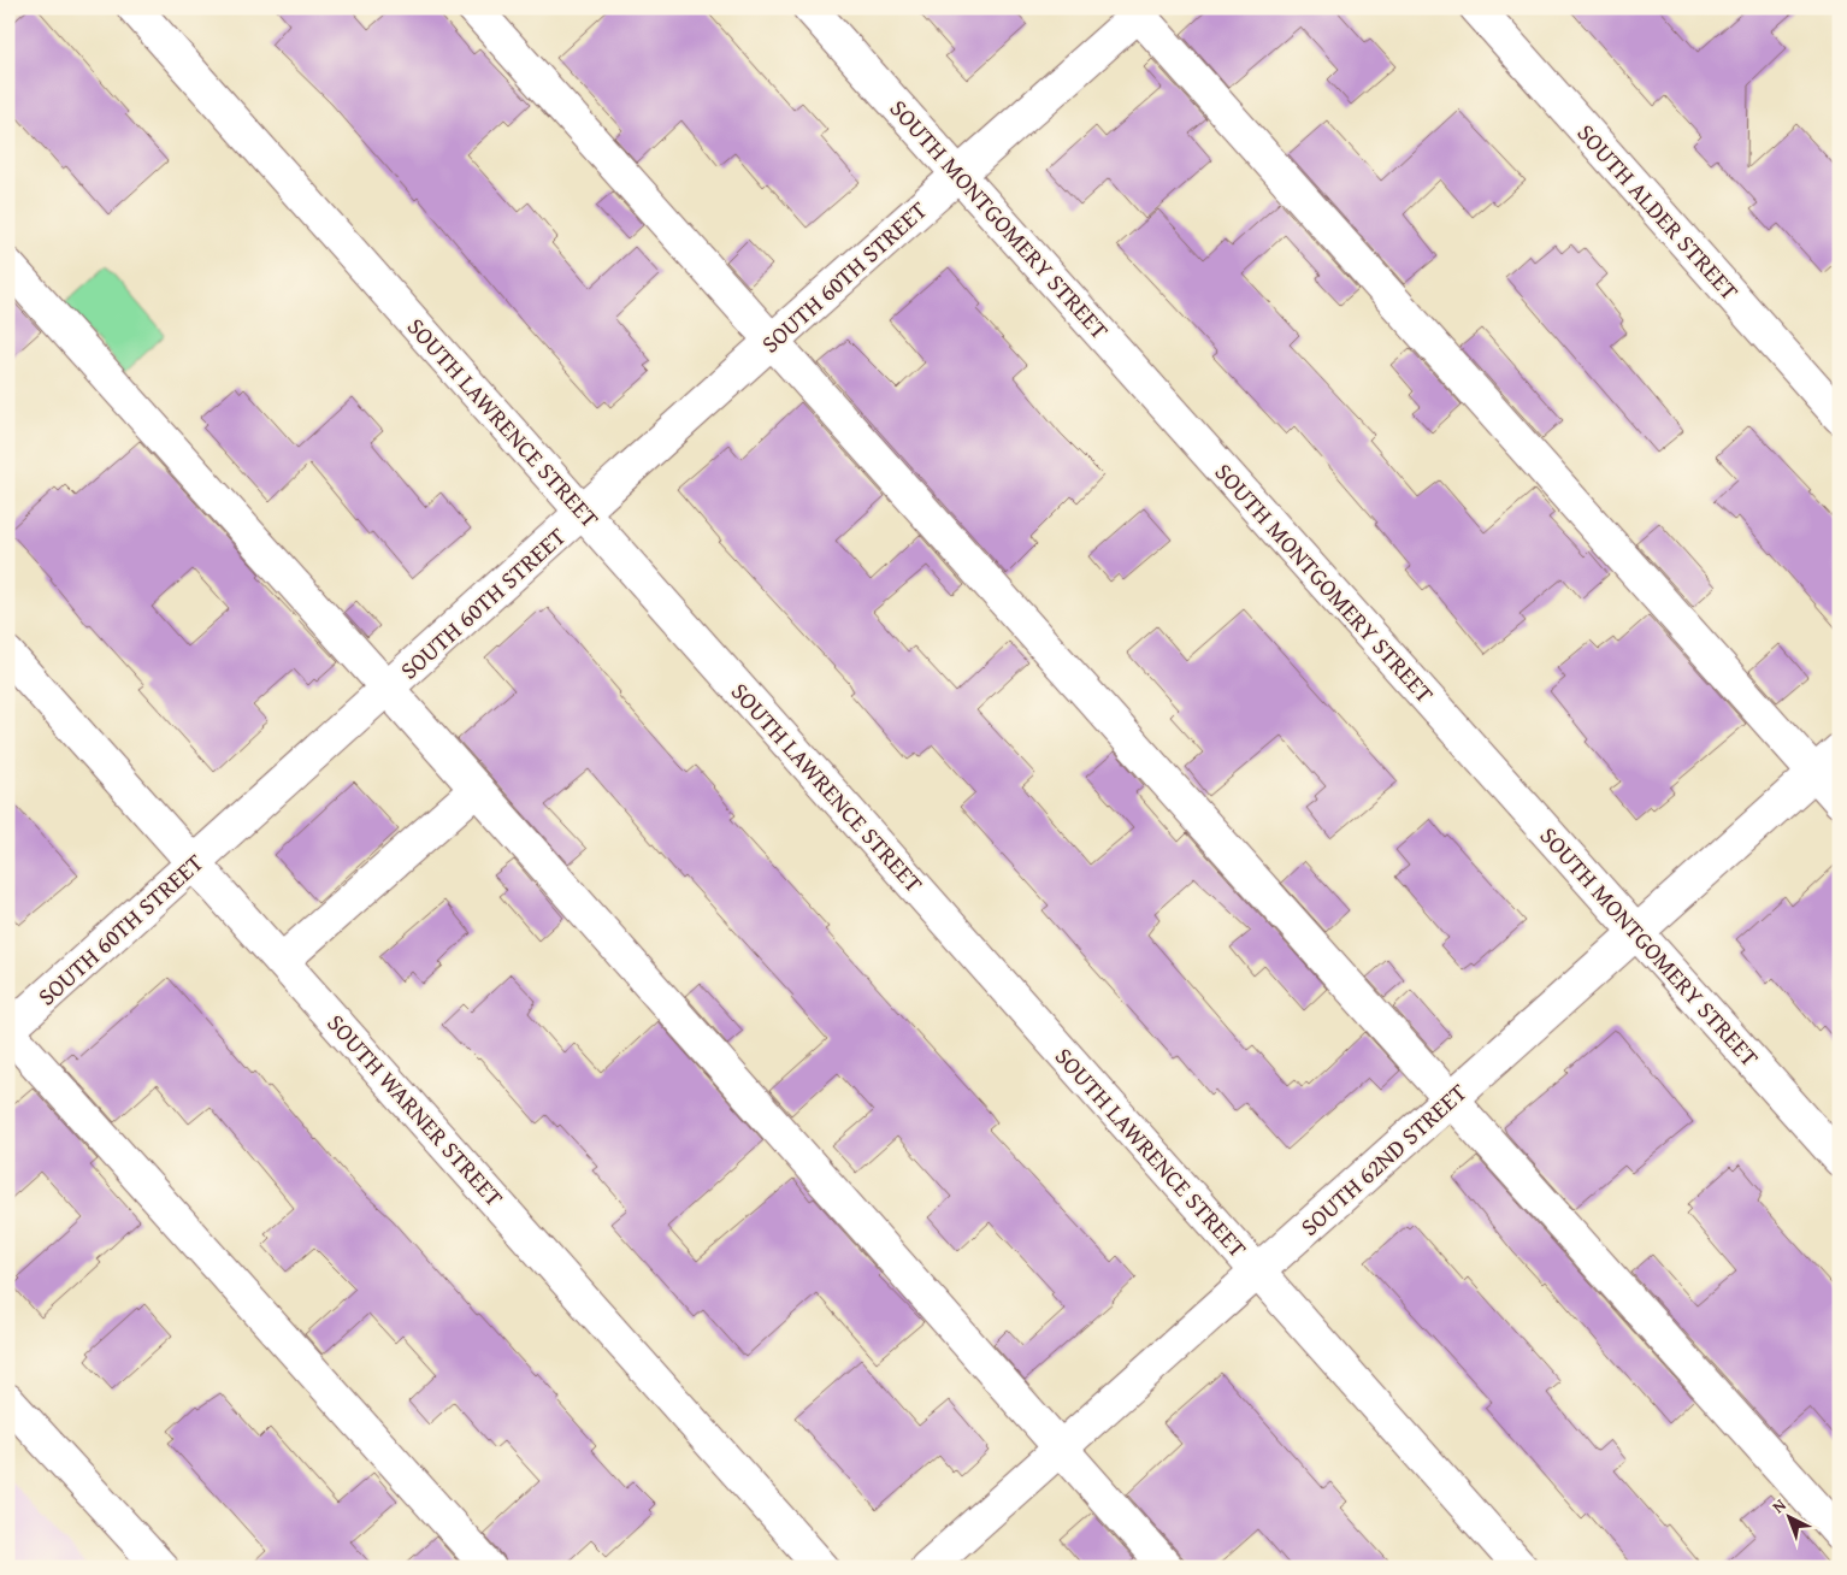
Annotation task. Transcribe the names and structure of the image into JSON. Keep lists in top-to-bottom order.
{
  "streets": {
    "street": [
      "SOUTH ALDER STREET",
      "SOUTH MONTGOMERY STREET",
      "SOUTH 60TH STREET",
      "SOUTH LAWRENCE STREET",
      "SOUTH WARNER STREET",
      "SOUTH 62ND STREET"
    ]
  },
  "crossings": [
    ["SOUTH MONTGOMERY STREET", "SOUTH 60TH STREET"],
    ["SOUTH MONTGOMERY STREET", "SOUTH 62ND STREET"],
    ["SOUTH 60TH STREET", "SOUTH LAWRENCE STREET"],
    ["SOUTH 60TH STREET", "SOUTH WARNER STREET"],
    ["SOUTH LAWRENCE STREET", "SOUTH 62ND STREET"]
  ],
  "north": "top left"
}
